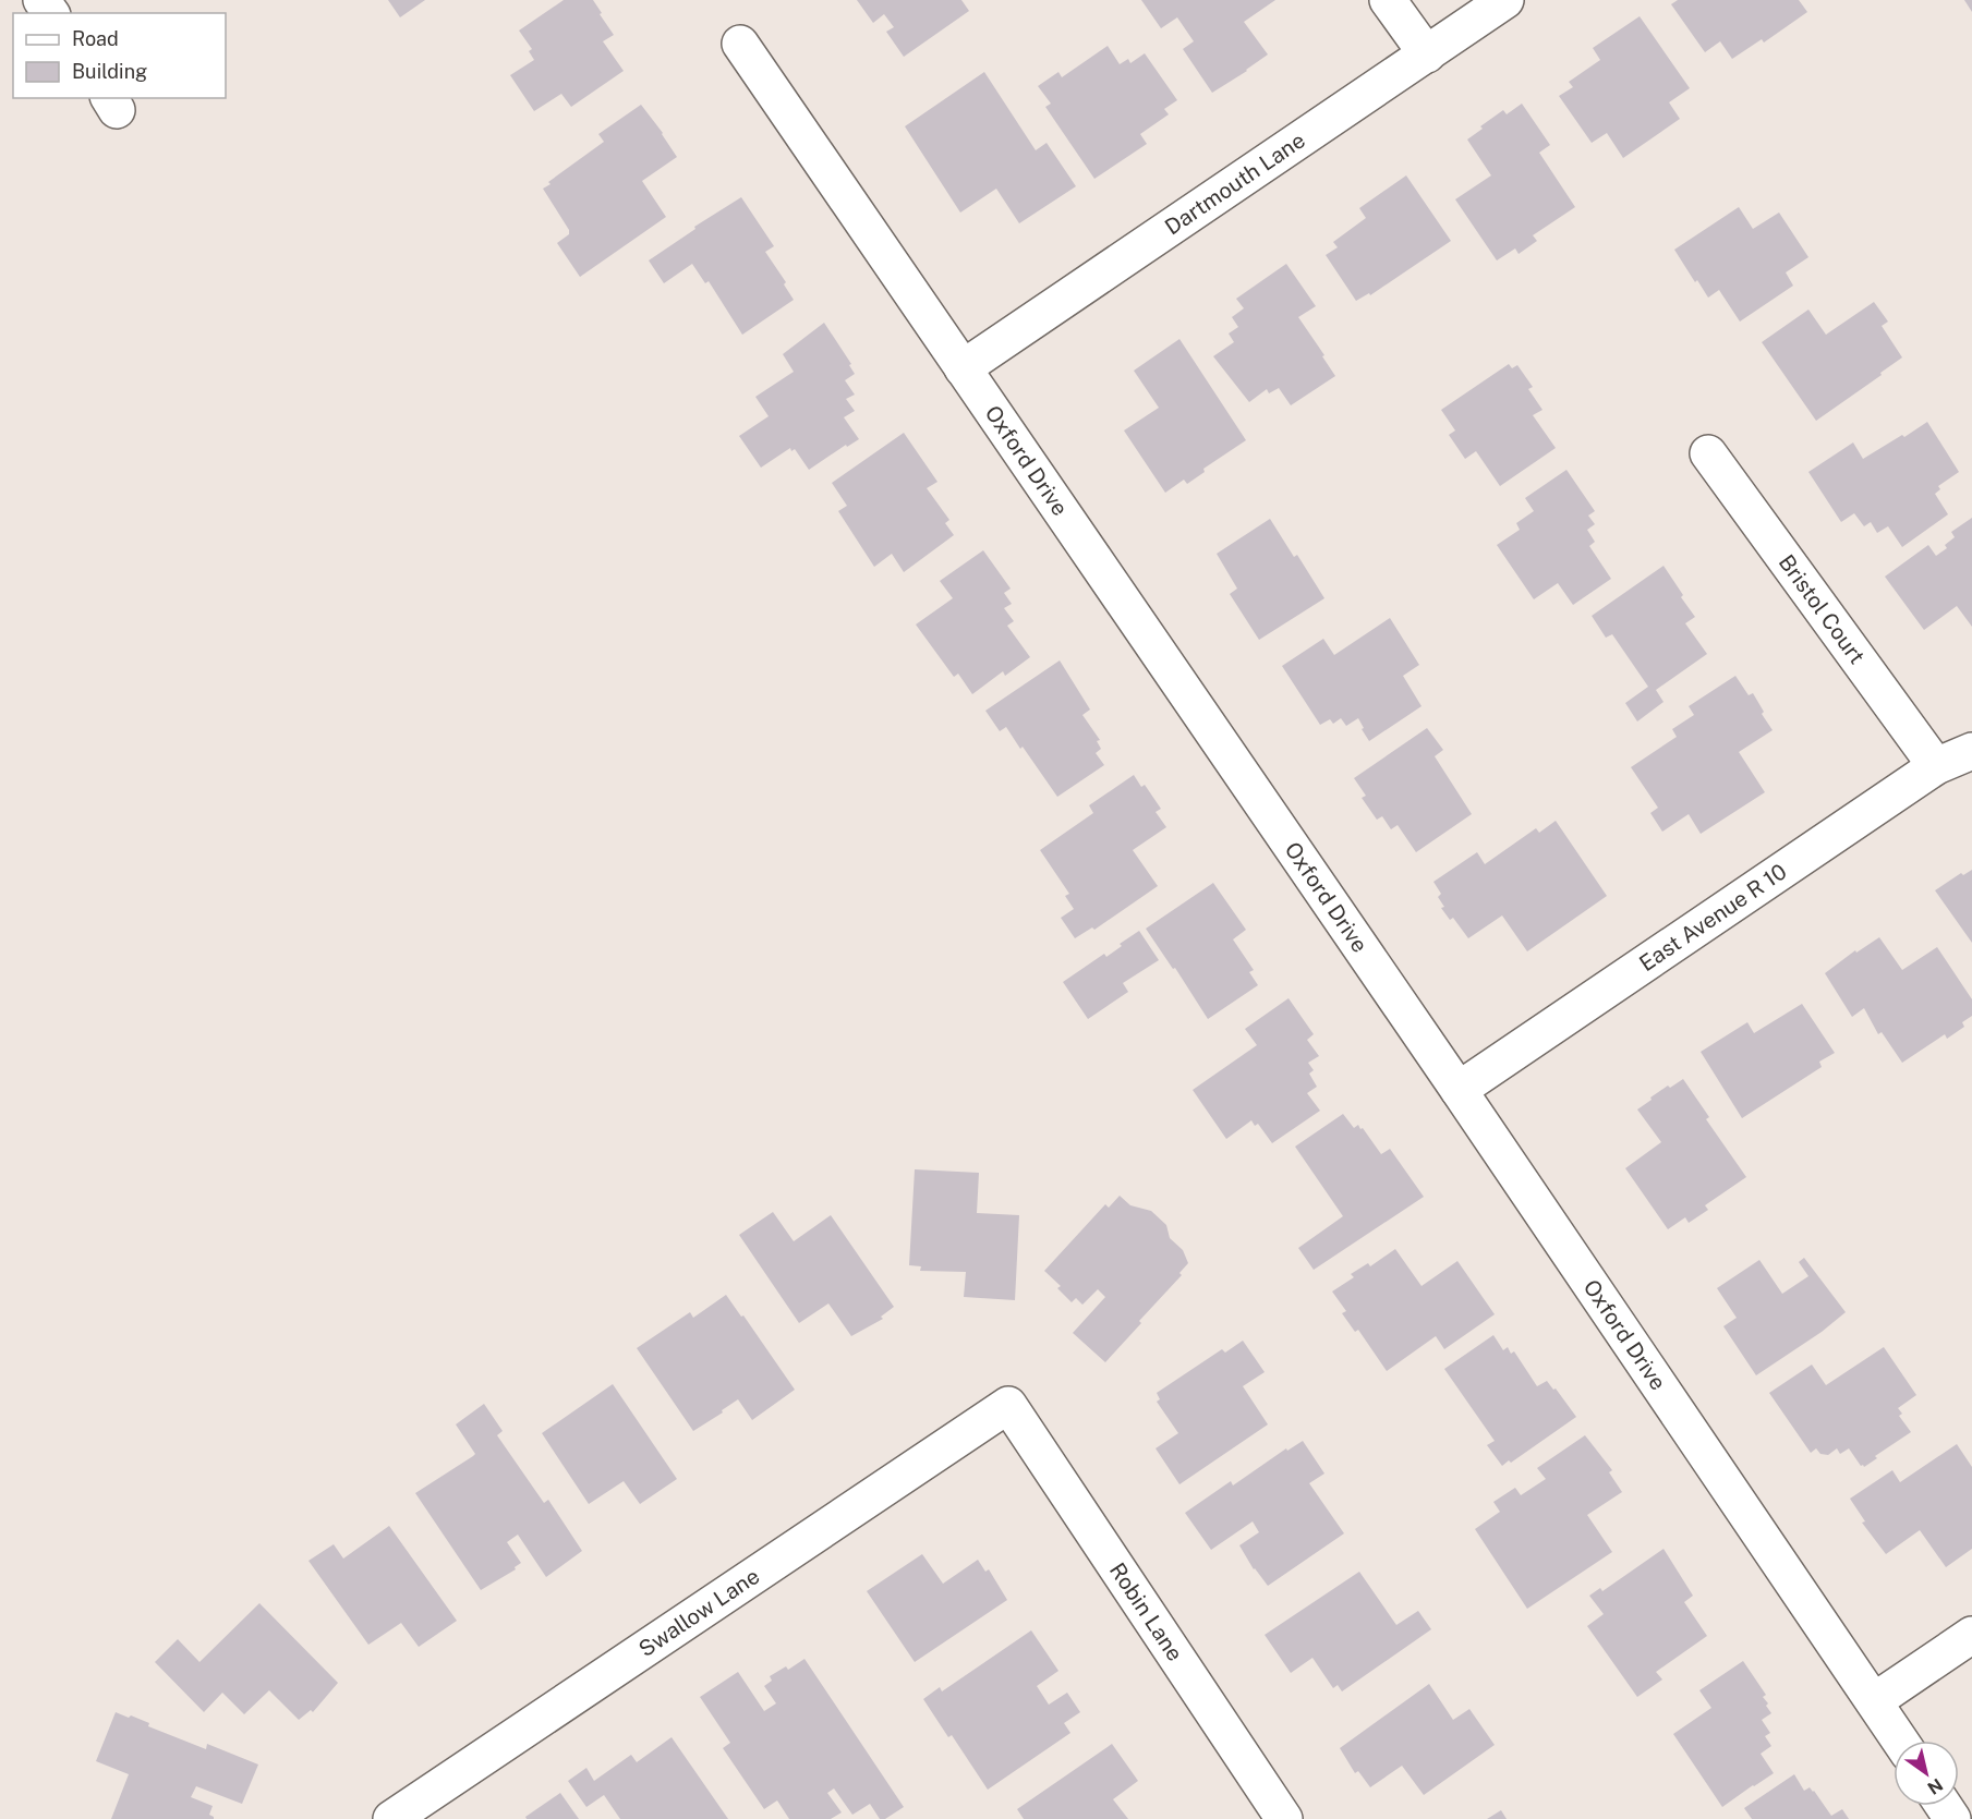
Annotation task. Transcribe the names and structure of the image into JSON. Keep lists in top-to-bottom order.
{
  "streets": {
    "street": [
      "Dartmouth Lane",
      "Oxford Drive",
      "Bristol Court",
      "East Avenue R 10",
      "Swallow Lane",
      "Robin Lane"
    ]
  },
  "crossings": [
    ["Dartmouth Lane", "Oxford Drive"],
    ["Oxford Drive", "East Avenue R 10"],
    ["Bristol Court", "East Avenue R 10"],
    ["Swallow Lane", "Robin Lane"]
  ],
  "legend": ["Road", "Building"],
  "north": "bottom right"
}
